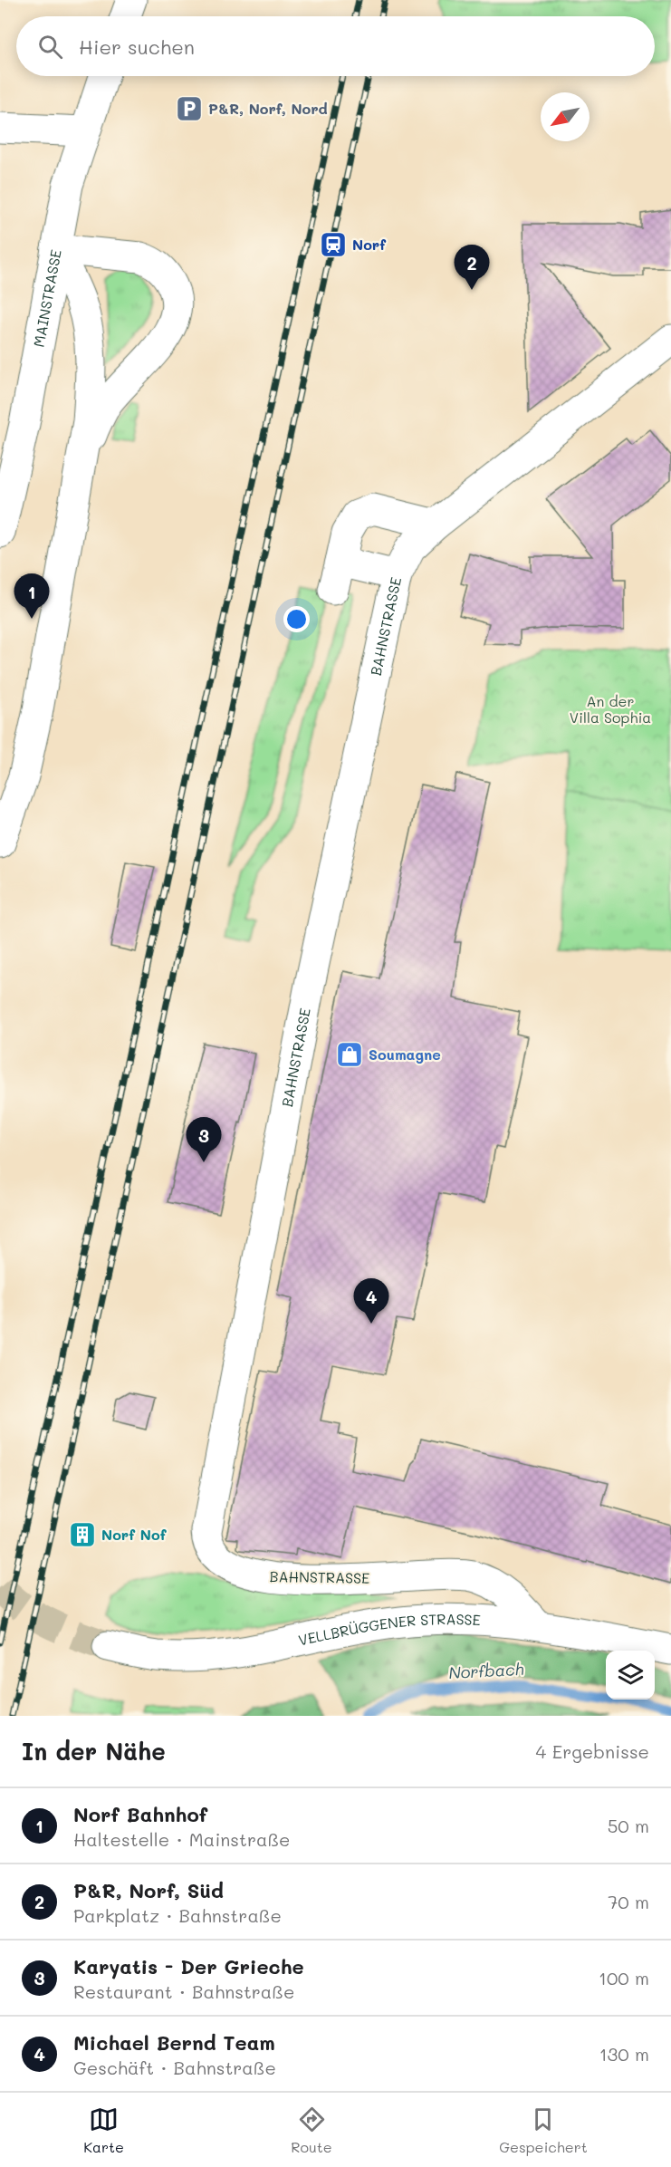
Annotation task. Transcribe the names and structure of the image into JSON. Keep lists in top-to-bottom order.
{
  "streets": {
    "street": ["MAINSTRASSE", "BAHNSTRASSE", "VELLBRÜGGENER STRASSE"]
  },
  "crossings": [
    ["BAHNSTRASSE", "VELLBRÜGGENER STRASSE"]
  ],
  "water": ["Norfbach"],
  "parks": ["An der Villa Sophia"],
  "places": {
    "parking": ["P&R, Norf, Nord"],
    "station": ["Norf"],
    "shop": ["Soumagne"],
    "building": ["Norf Nof"]
  },
  "north": "bottom left",
  "page": {
    "search": "Hier suchen",
    "pins": [
      "2",
      "1",
      "3",
      "4"
    ],
    "heading": ["In der Nähe", "4 Ergebnisse"],
    "list": [
      {
        "mark": "1",
        "name": "Norf Bahnhof",
        "note": "Haltestelle · Mainstraße",
        "value": "50 m"
      },
      {
        "mark": "2",
        "name": "P&R, Norf, Süd",
        "note": "Parkplatz · Bahnstraße",
        "value": "70 m"
      },
      {
        "mark": "3",
        "name": "Karyatis - Der Grieche",
        "note": "Restaurant · Bahnstraße",
        "value": "100 m"
      },
      {
        "mark": "4",
        "name": "Michael Bernd Team",
        "note": "Geschäft · Bahnstraße",
        "value": "130 m"
      }
    ],
    "nav": ["Karte", "Route", "Gespeichert"]
  }
}
